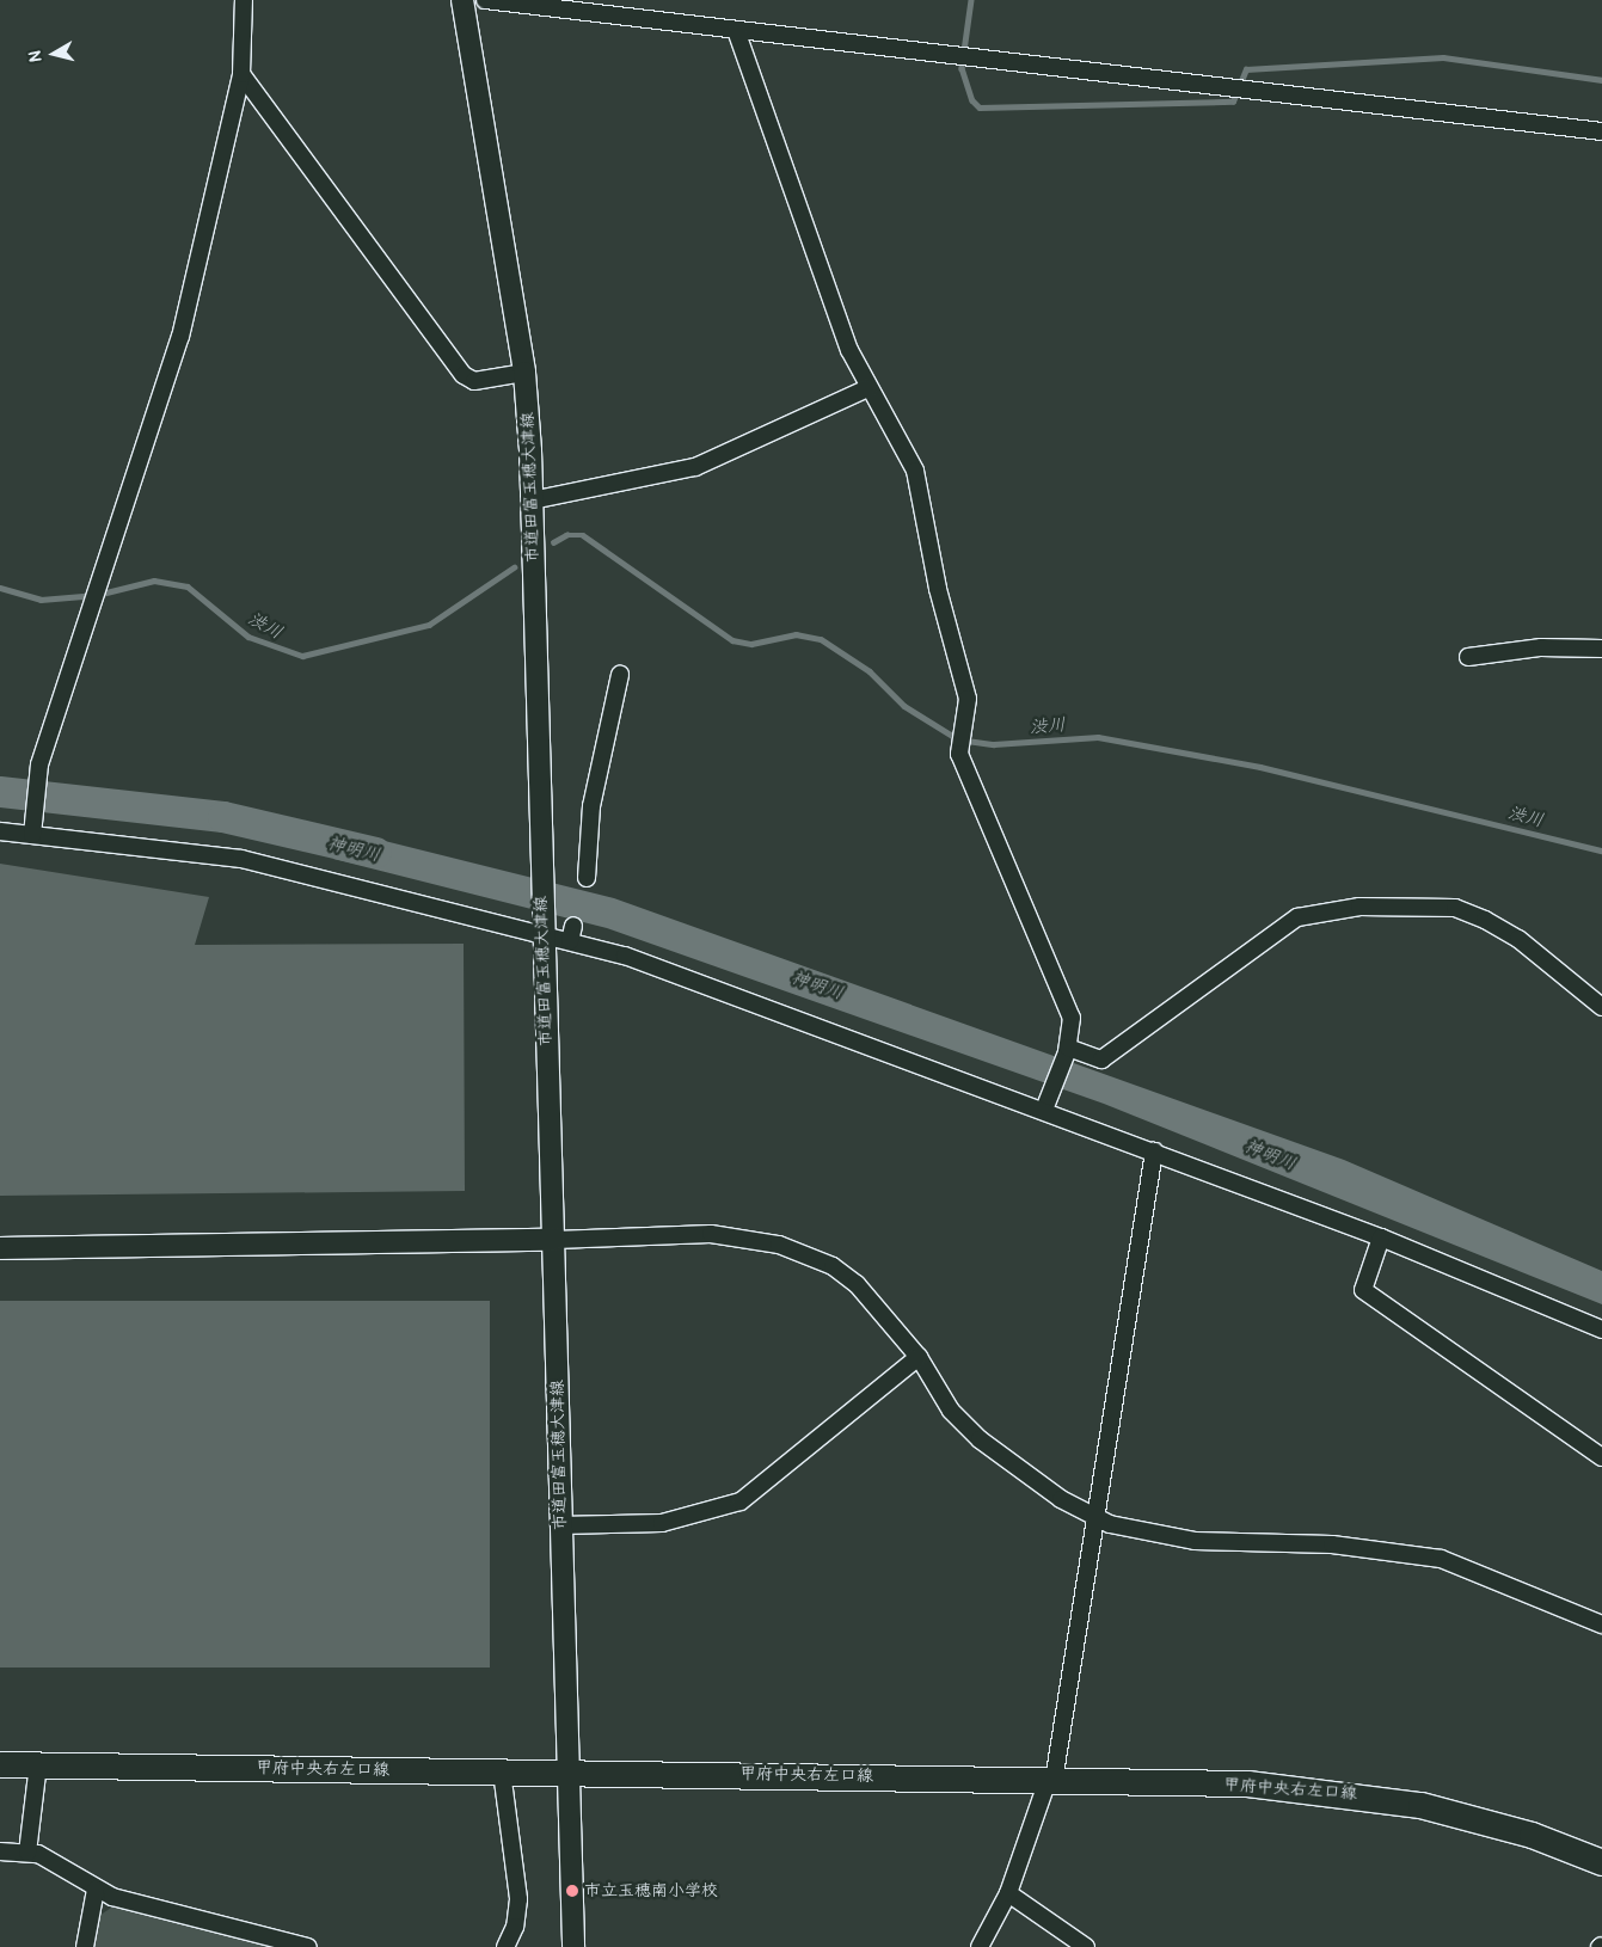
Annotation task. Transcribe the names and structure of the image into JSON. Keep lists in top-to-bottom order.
{
  "streets": {
    "main road": ["甲府中央右左口線"],
    "street": ["市道田富玉穂大津線"]
  },
  "crossings": [
    ["市道田富玉穂大津線", "甲府中央右左口線"]
  ],
  "water": ["渋川", "神明川"],
  "places": ["市立玉穂南小学校"],
  "north": "left"
}
